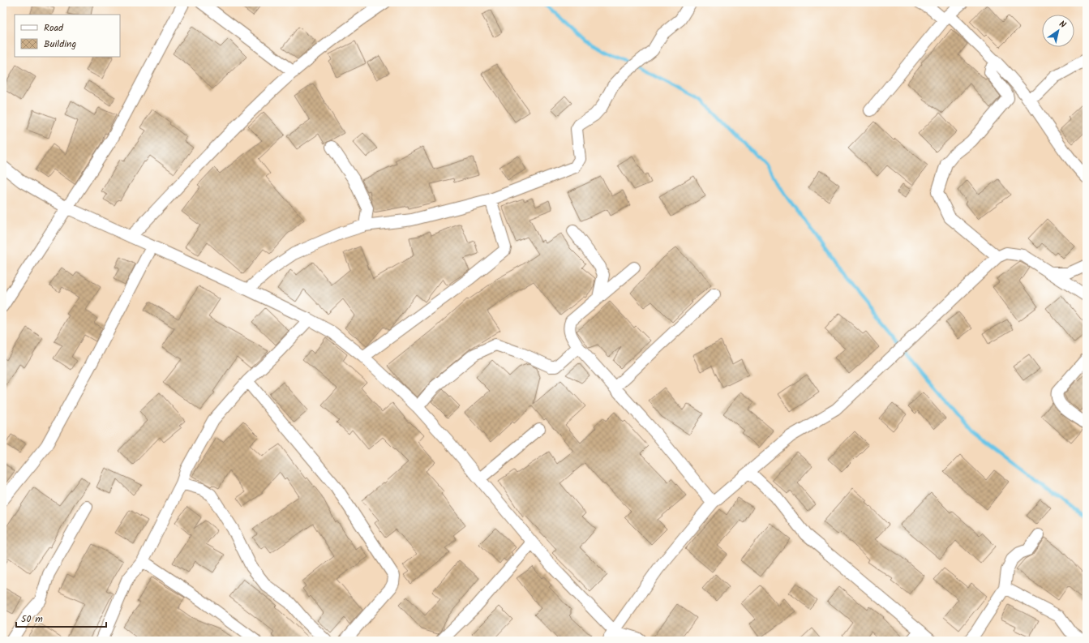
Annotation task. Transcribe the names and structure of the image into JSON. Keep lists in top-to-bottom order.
{
  "legend": ["Road", "Building"],
  "scale_bar": "50 m",
  "north": "top right"
}
